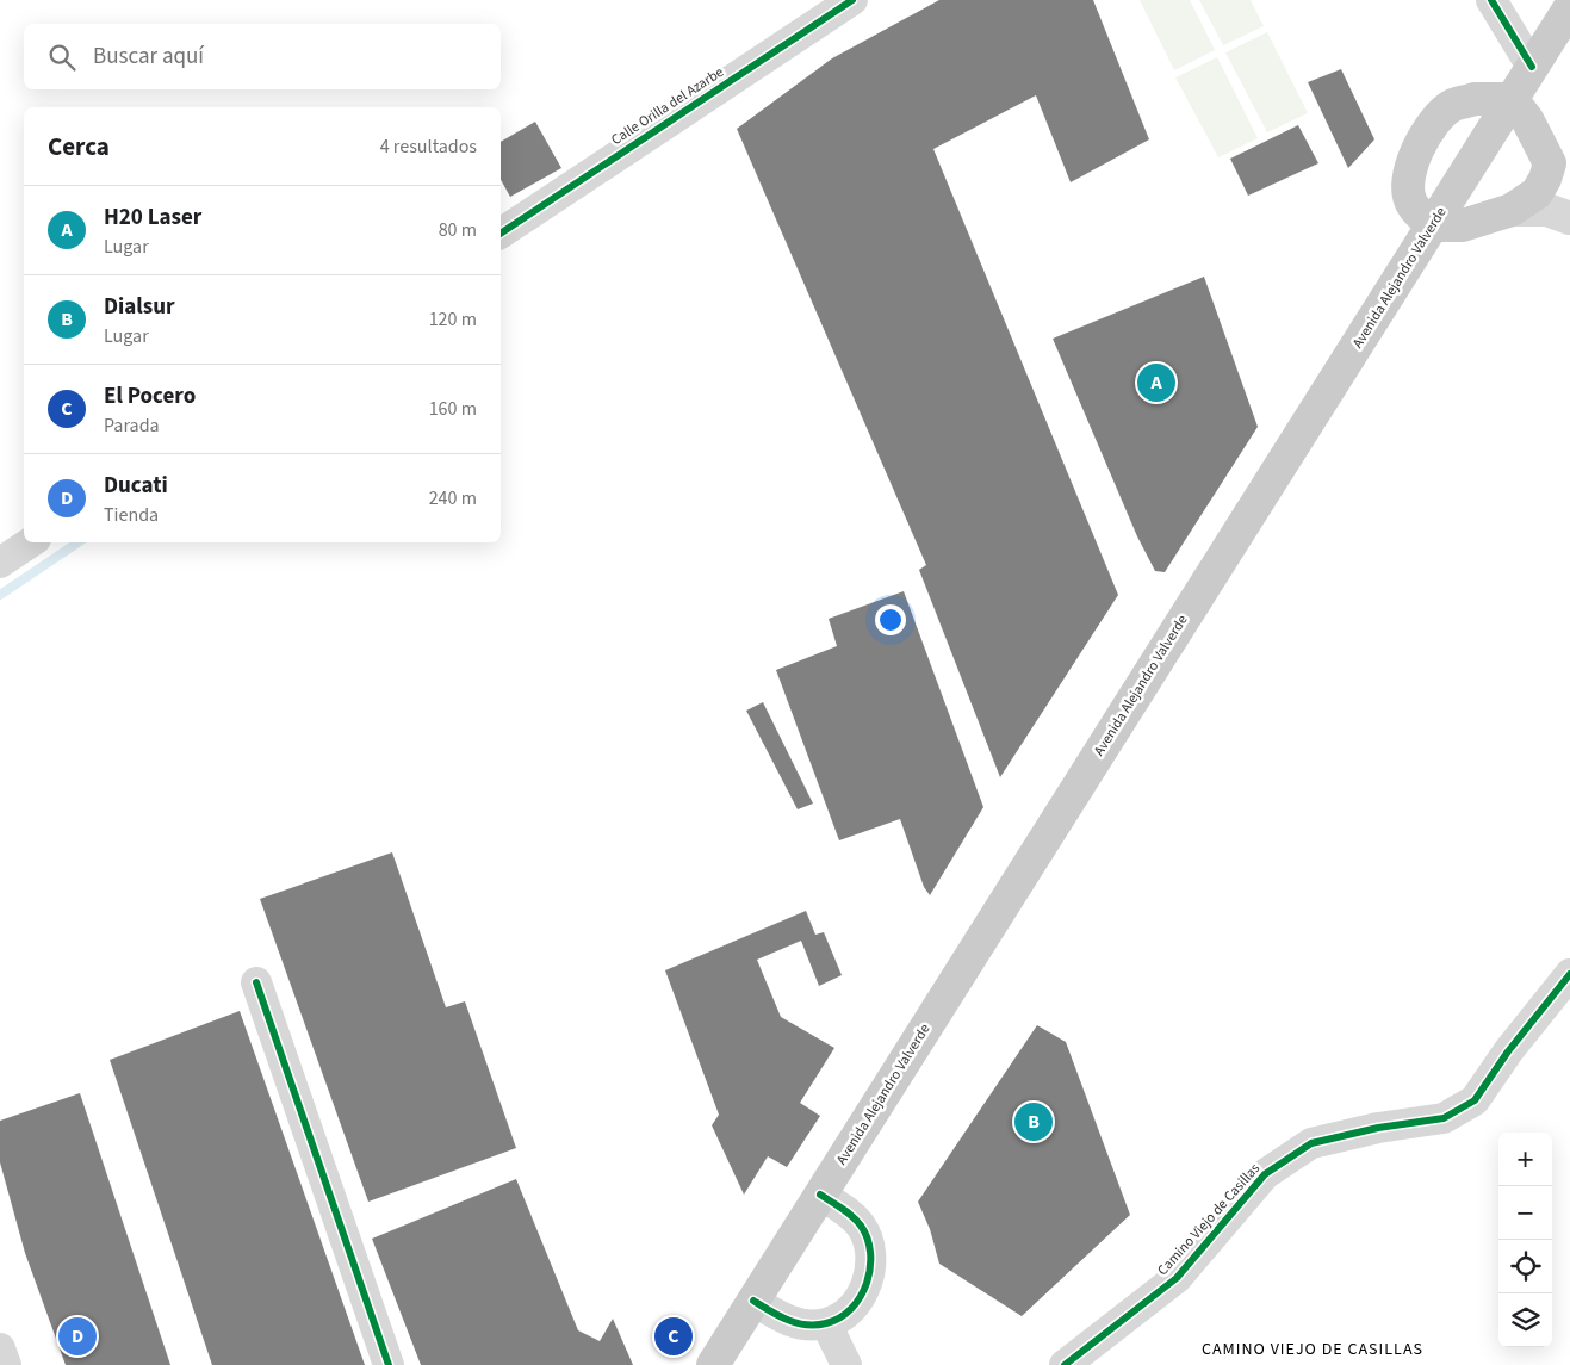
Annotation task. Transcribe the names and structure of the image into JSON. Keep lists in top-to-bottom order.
{
  "streets": {
    "main road": ["Avenida Alejandro Valverde"],
    "street": ["Calle Orilla del Azarbe", "Camino Viejo de Casillas"]
  },
  "districts": ["CAMINO VIEJO DE CASILLAS"],
  "page": {
    "search": "Buscar aquí",
    "heading": ["Cerca", "4 resultados"],
    "list": [
      {
        "mark": "A",
        "name": "H20 Laser",
        "note": "Lugar",
        "value": "80 m"
      },
      {
        "mark": "B",
        "name": "Dialsur",
        "note": "Lugar",
        "value": "120 m"
      },
      {
        "mark": "C",
        "name": "El Pocero",
        "note": "Parada",
        "value": "160 m"
      },
      {
        "mark": "D",
        "name": "Ducati",
        "note": "Tienda",
        "value": "240 m"
      }
    ],
    "pins": [
      "A",
      "B",
      "C",
      "D"
    ],
    "map_buttons": ["+", "−"]
  }
}
